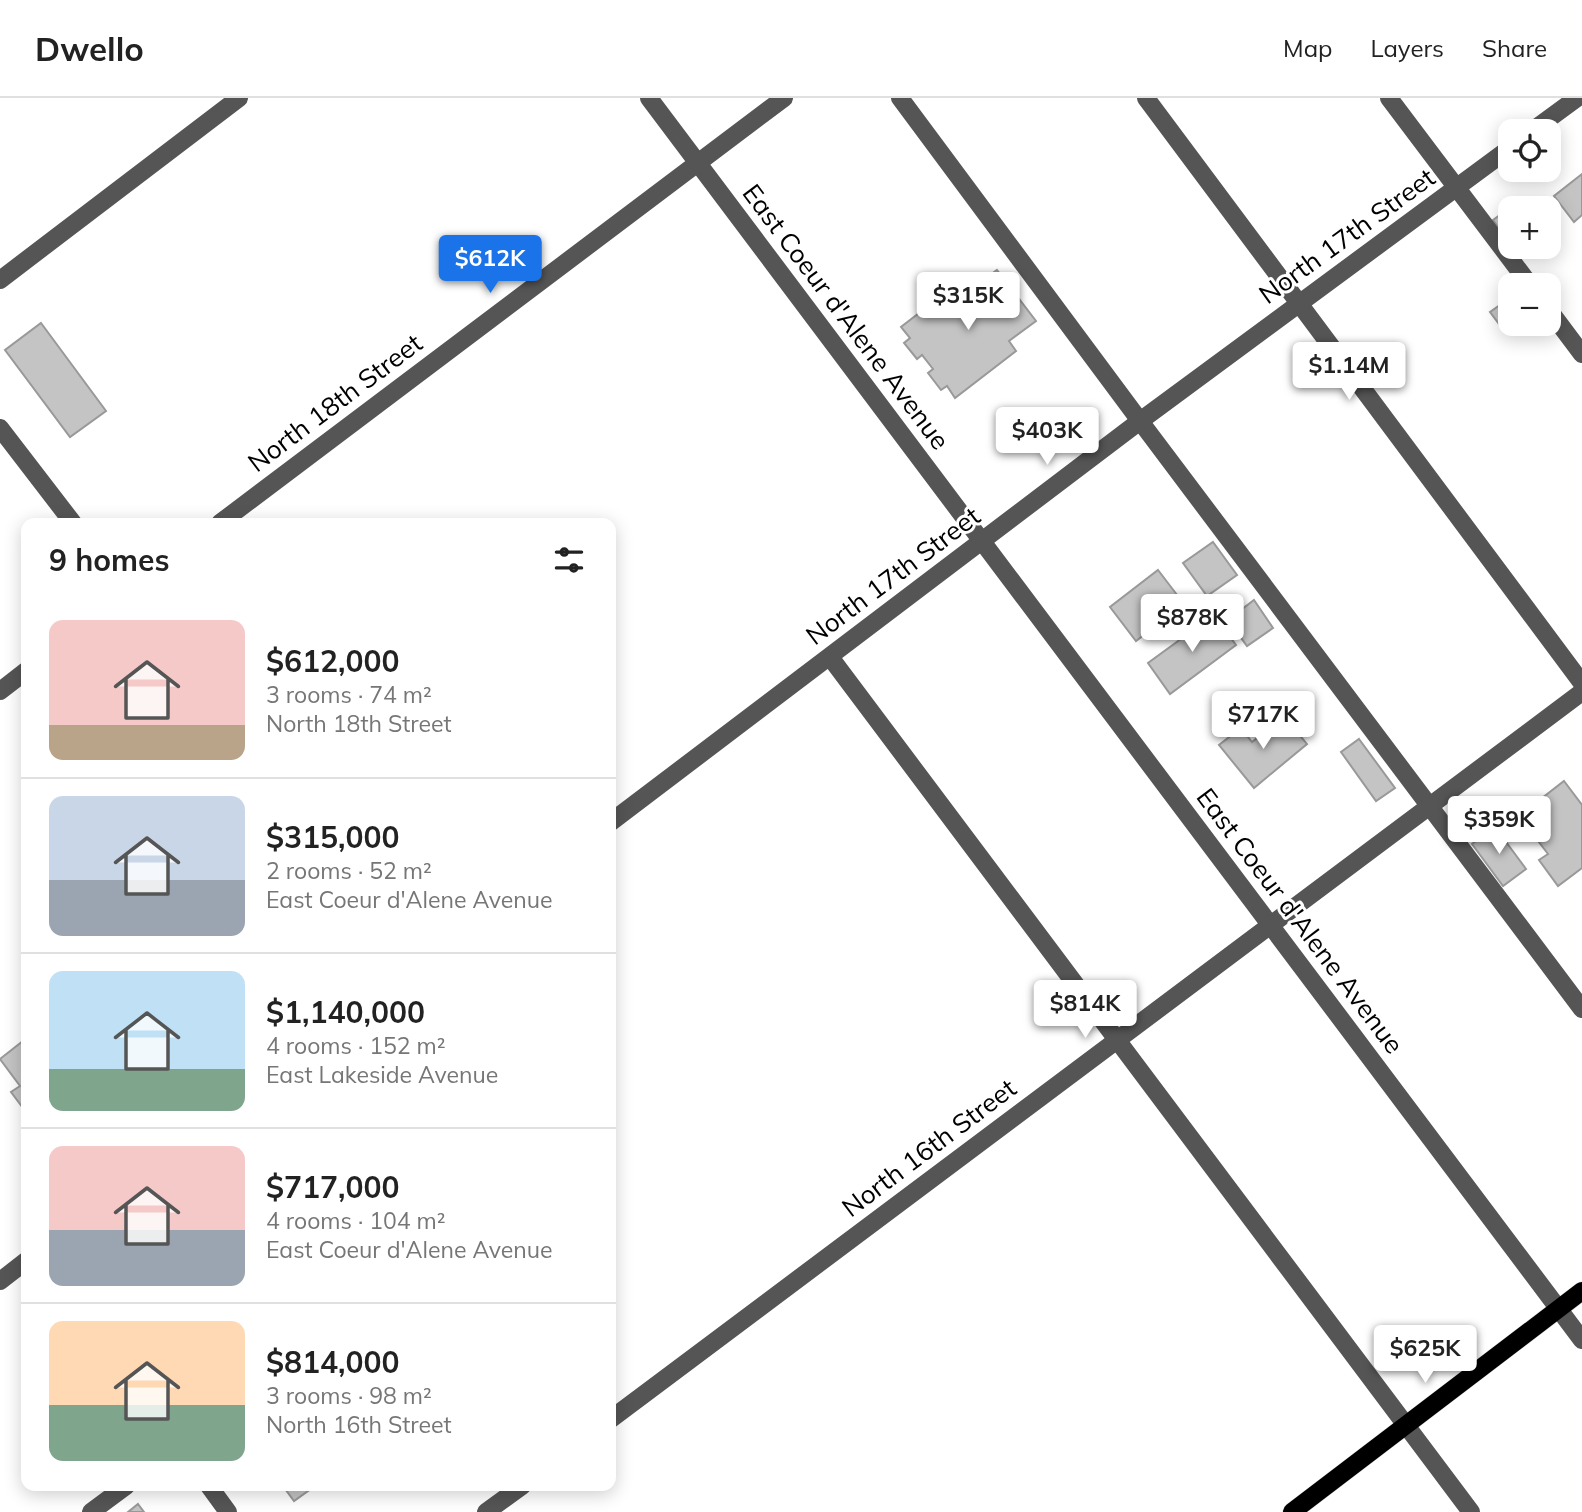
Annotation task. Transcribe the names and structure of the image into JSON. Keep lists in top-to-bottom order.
{
  "streets": {
    "street": [
      "North 17th Street",
      "East Coeur d'Alene Avenue",
      "North 18th Street",
      "North 16th Street"
    ]
  },
  "crossings": [
    ["North 17th Street", "East Coeur d'Alene Avenue"],
    ["East Coeur d'Alene Avenue", "North 18th Street"],
    ["East Coeur d'Alene Avenue", "North 16th Street"]
  ],
  "page": {
    "header": "Dwello",
    "nav": ["Map", "Layers", "Share"],
    "map_buttons": ["+", "−"],
    "price": [
      "$612K",
      "$315K",
      "$1.14M",
      "$403K",
      "$878K",
      "$717K",
      "$359K",
      "$814K",
      "$625K"
    ],
    "heading": "9 homes",
    "list": [
      {
        "name": "$612,000",
        "note": "3 rooms · 74 m² · North 18th Street"
      },
      {
        "name": "$315,000",
        "note": "2 rooms · 52 m² · East Coeur d'Alene Avenue"
      },
      {
        "name": "$1,140,000",
        "note": "4 rooms · 152 m² · East Lakeside Avenue"
      },
      {
        "name": "$717,000",
        "note": "4 rooms · 104 m² · East Coeur d'Alene Avenue"
      },
      {
        "name": "$814,000",
        "note": "3 rooms · 98 m² · North 16th Street"
      }
    ]
  }
}
